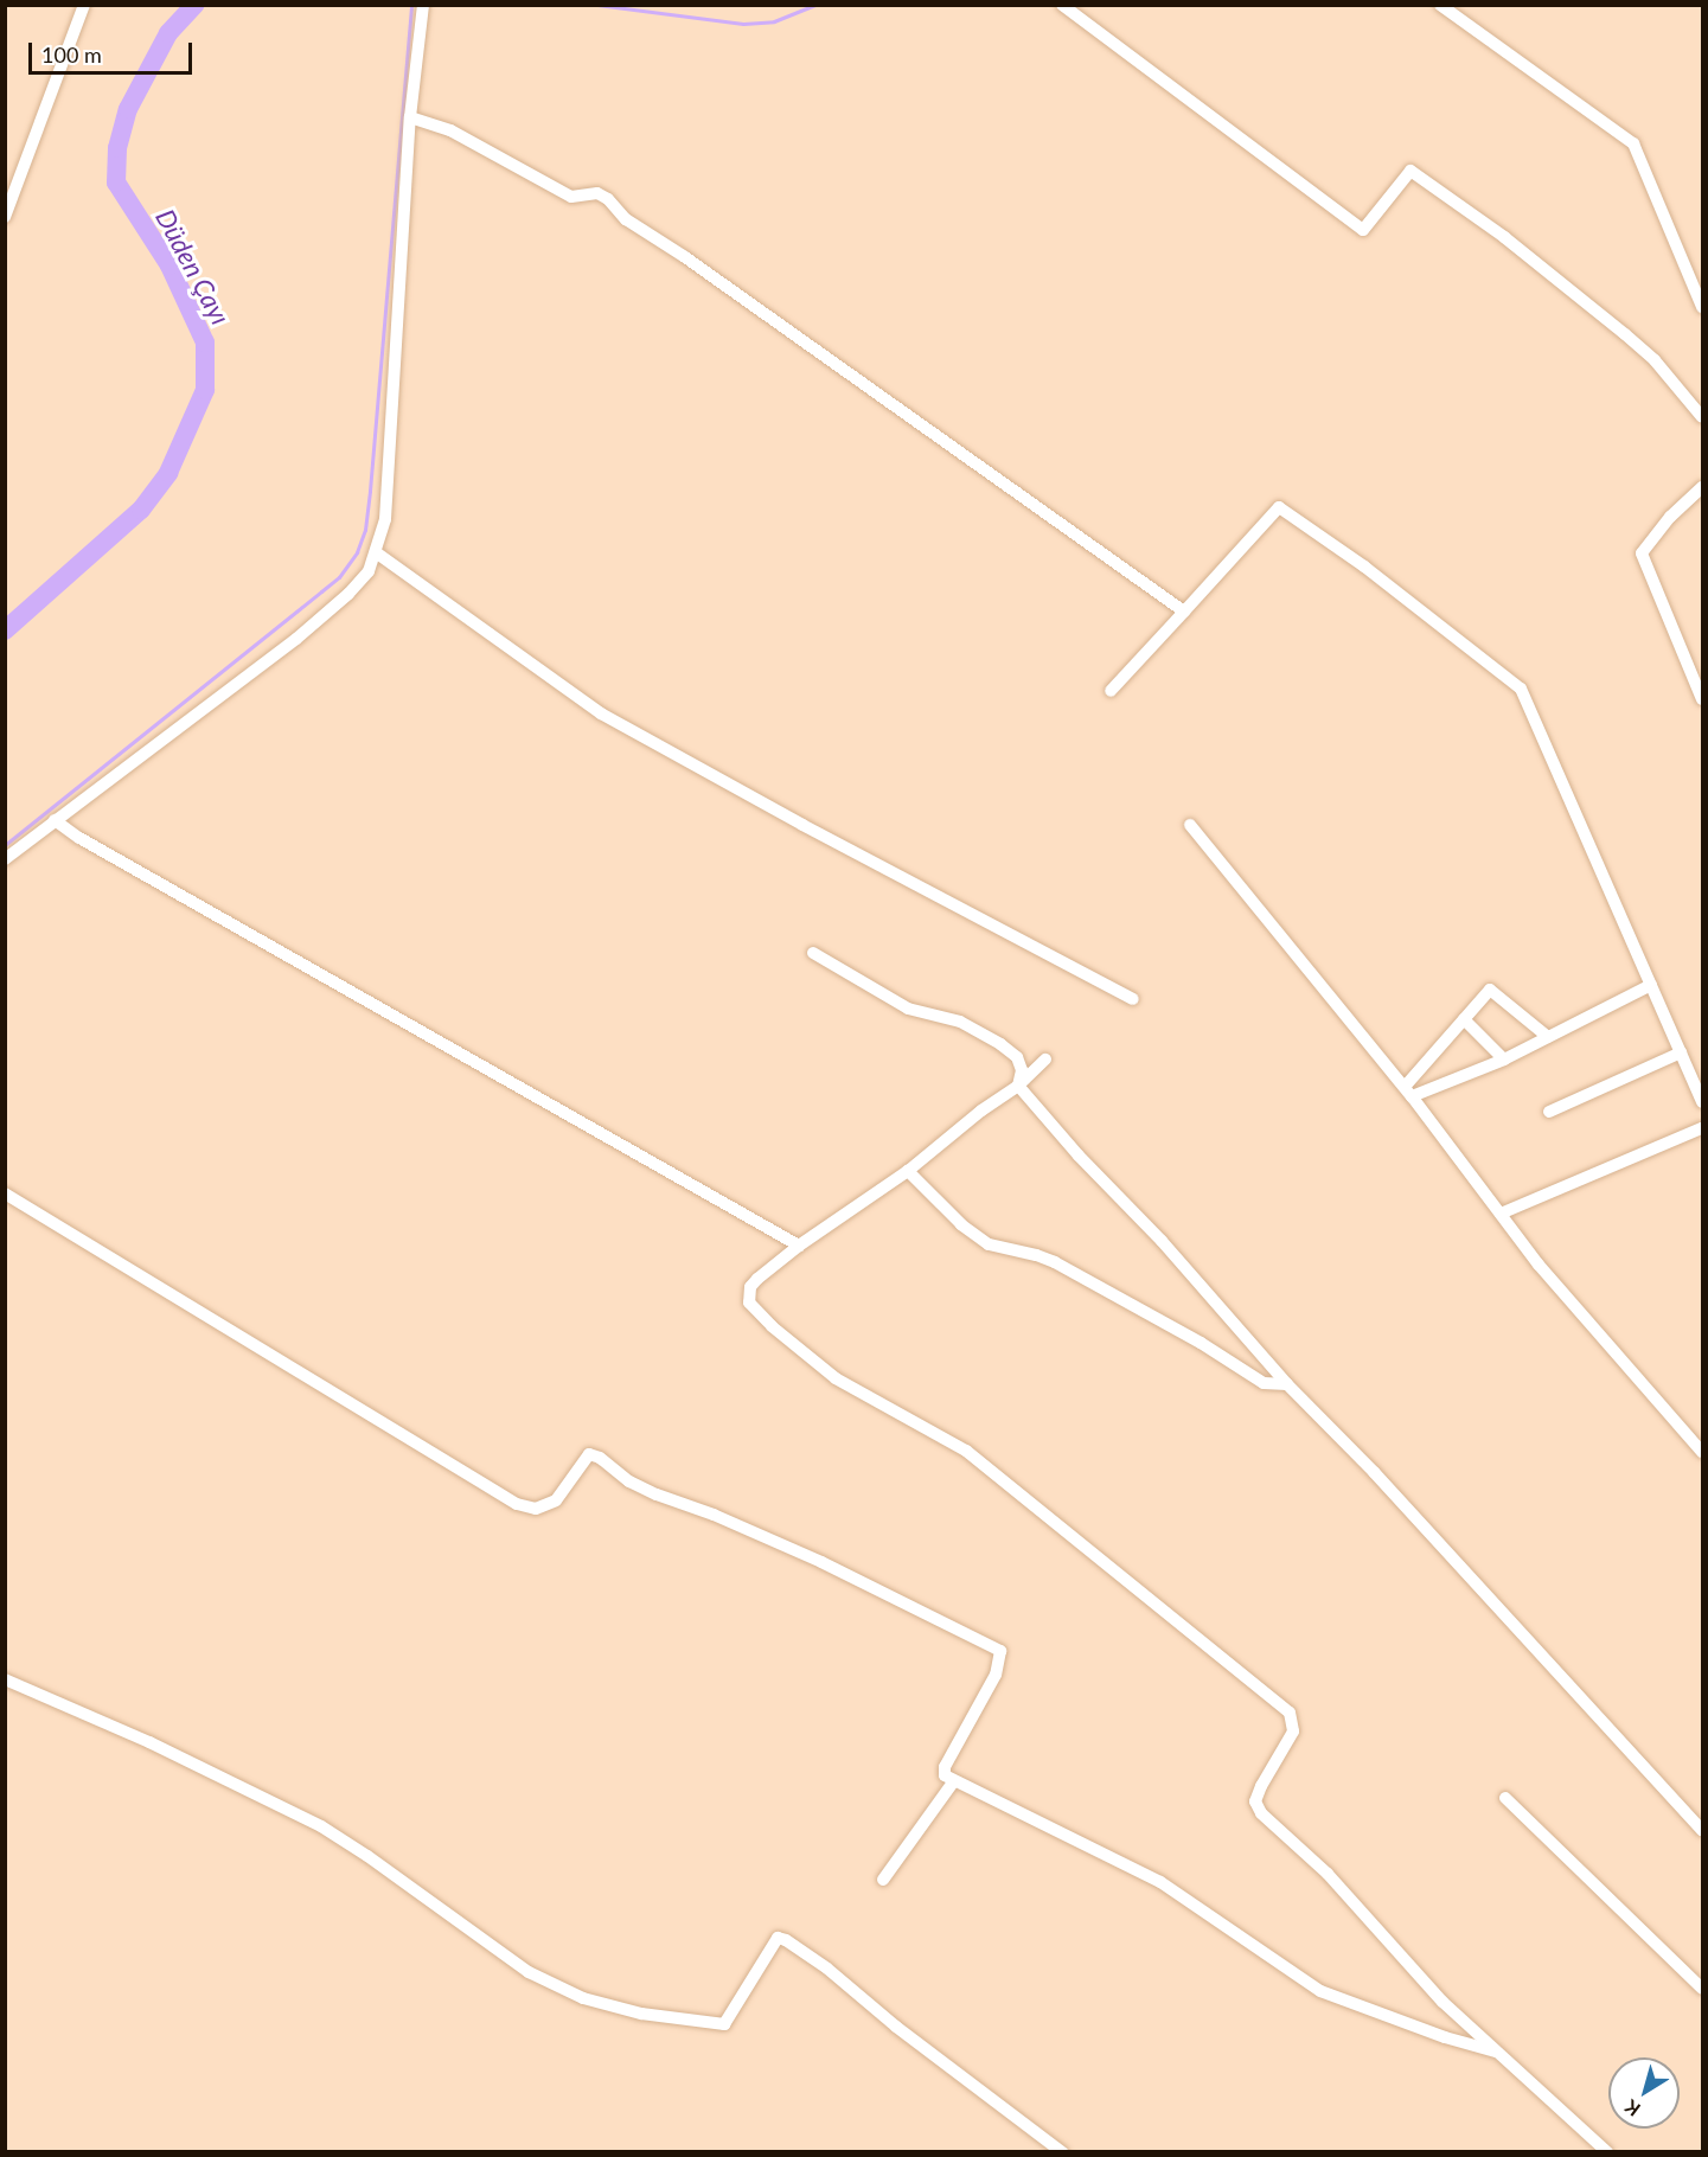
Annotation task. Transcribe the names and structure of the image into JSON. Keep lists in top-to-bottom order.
{
  "water": ["Düden Çayı"],
  "scale_bar": "100 m",
  "north": "bottom left"
}
